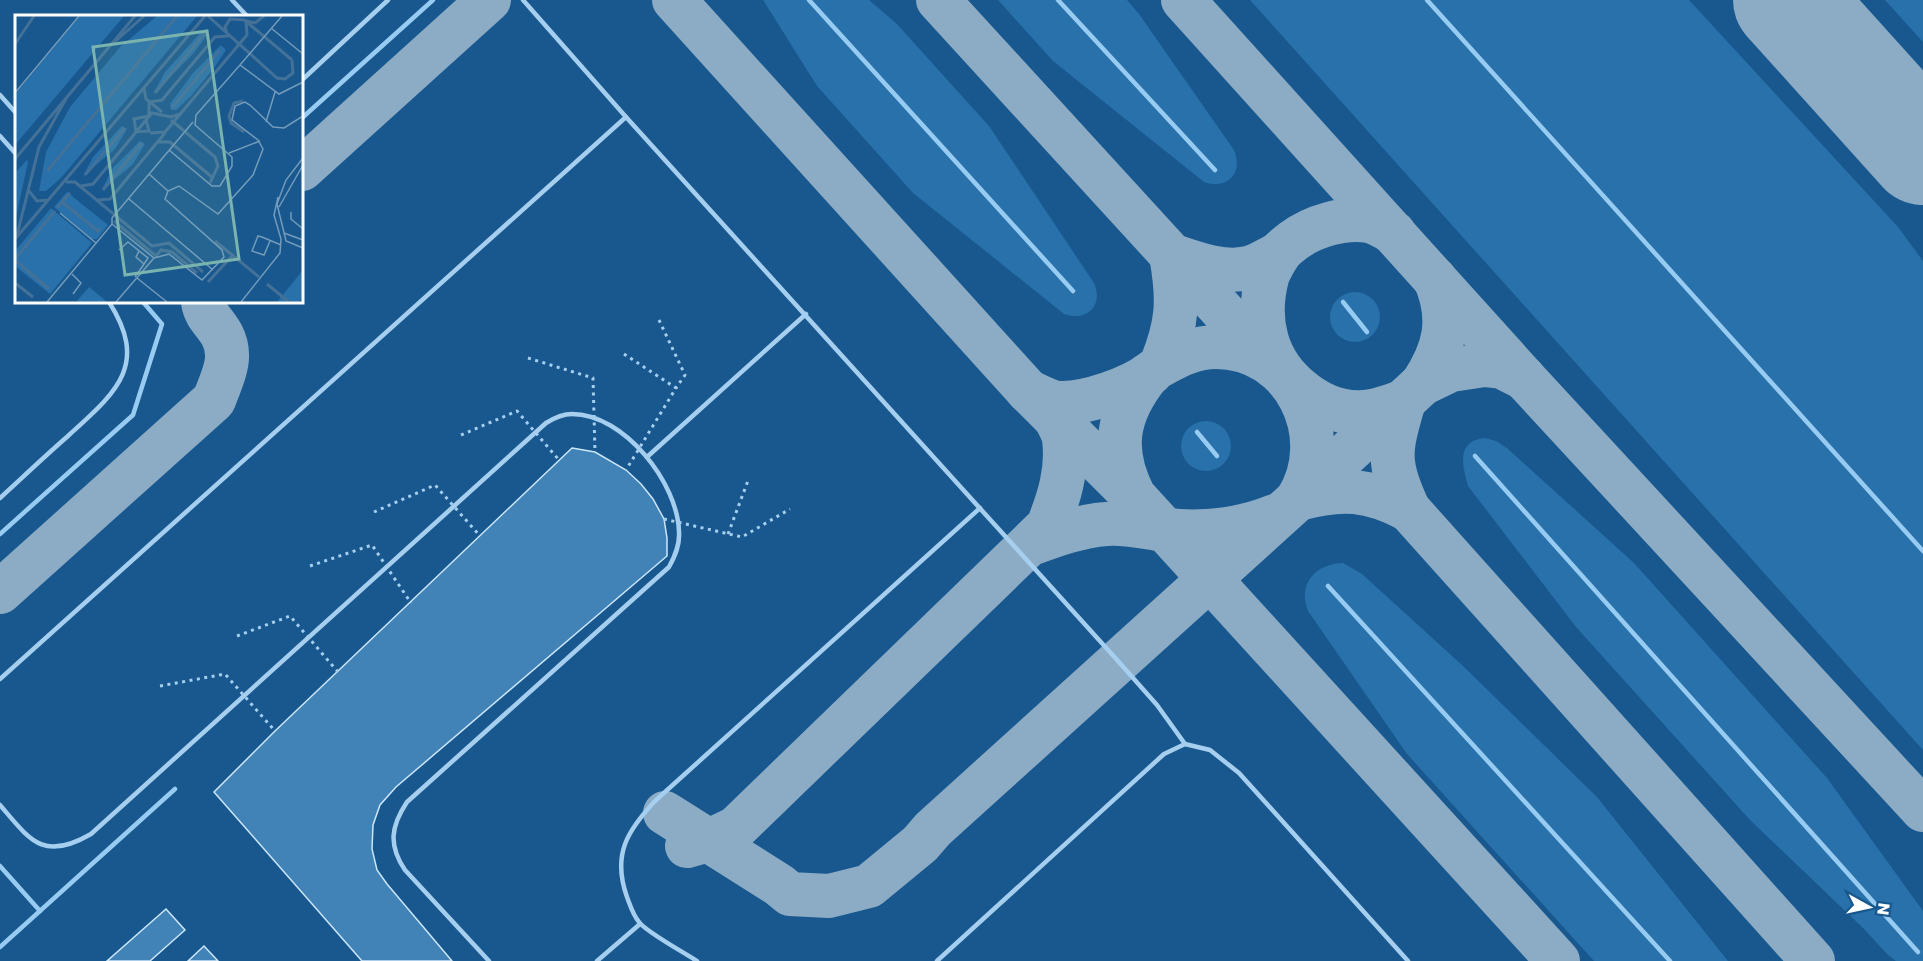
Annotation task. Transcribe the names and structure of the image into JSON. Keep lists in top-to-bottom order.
{
  "north": "right"
}
